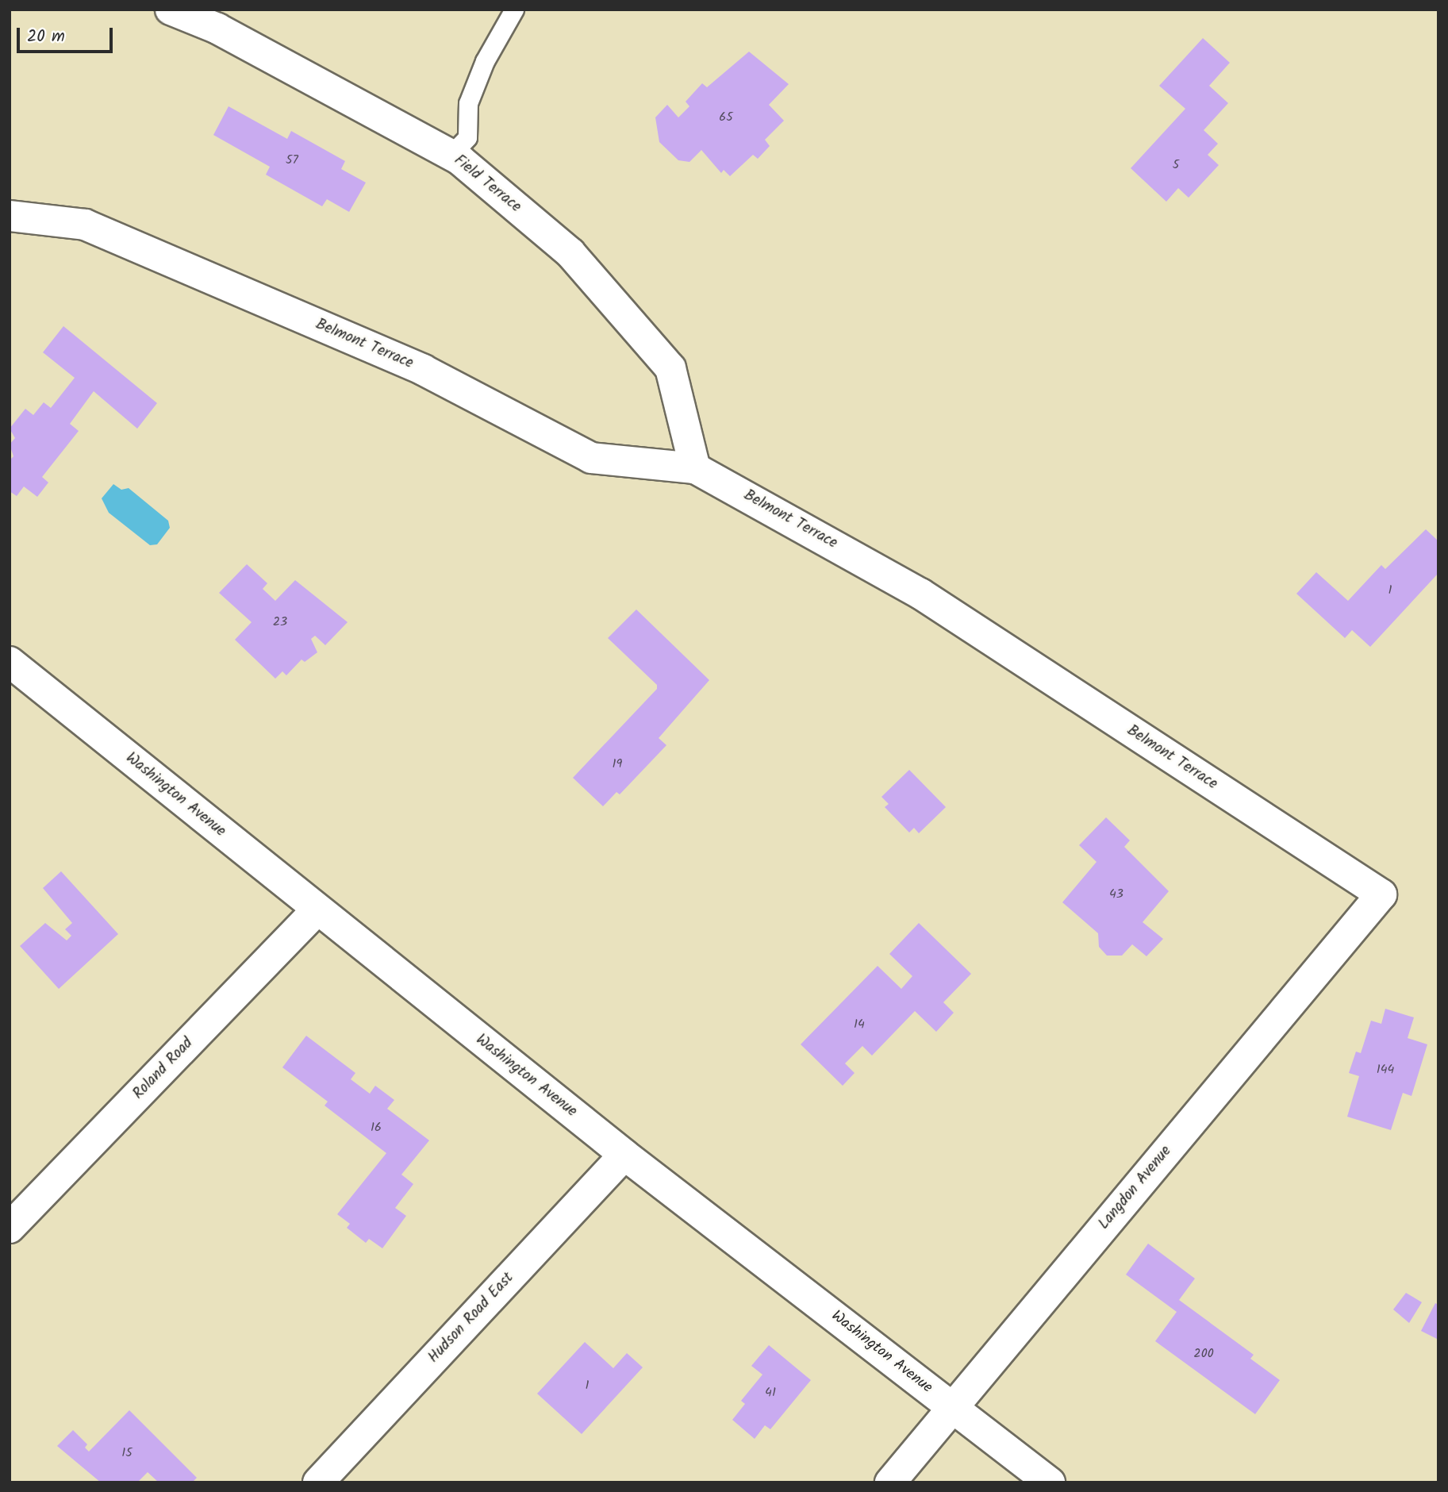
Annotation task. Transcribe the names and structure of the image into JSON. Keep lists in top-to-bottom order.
{
  "streets": {
    "street": [
      "Field Terrace",
      "Belmont Terrace",
      "Washington Avenue",
      "Roland Road",
      "Langdon Avenue",
      "Hudson Road East"
    ]
  },
  "crossings": [
    ["Field Terrace", "Belmont Terrace"],
    ["Belmont Terrace", "Langdon Avenue"],
    ["Washington Avenue", "Roland Road"],
    ["Washington Avenue", "Langdon Avenue"],
    ["Washington Avenue", "Hudson Road East"]
  ],
  "house_numbers": [
    "65",
    "57",
    "5",
    "1",
    "23",
    "19",
    "43",
    "14",
    "144",
    "16",
    "200",
    "1",
    "41",
    "15"
  ],
  "scale_bar": "20 m"
}
